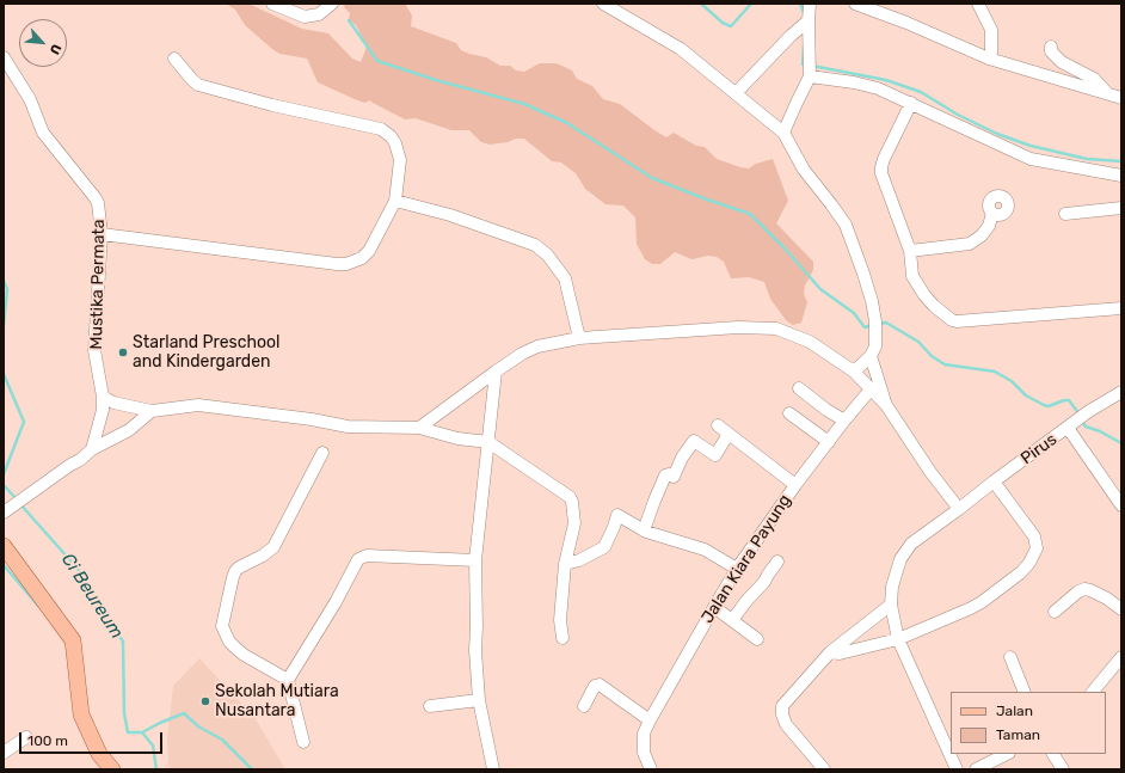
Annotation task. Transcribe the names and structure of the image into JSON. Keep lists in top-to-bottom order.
{
  "streets": {
    "street": ["Mustika Permata", "Pirus", "Jalan Kiara Payung"]
  },
  "water": ["Ci Beureum"],
  "places": ["Starland Preschool and Kindergarden", "Sekolah Mutiara Nusantara"],
  "legend": ["Jalan", "Taman"],
  "scale_bar": "100 m",
  "north": "bottom right"
}
